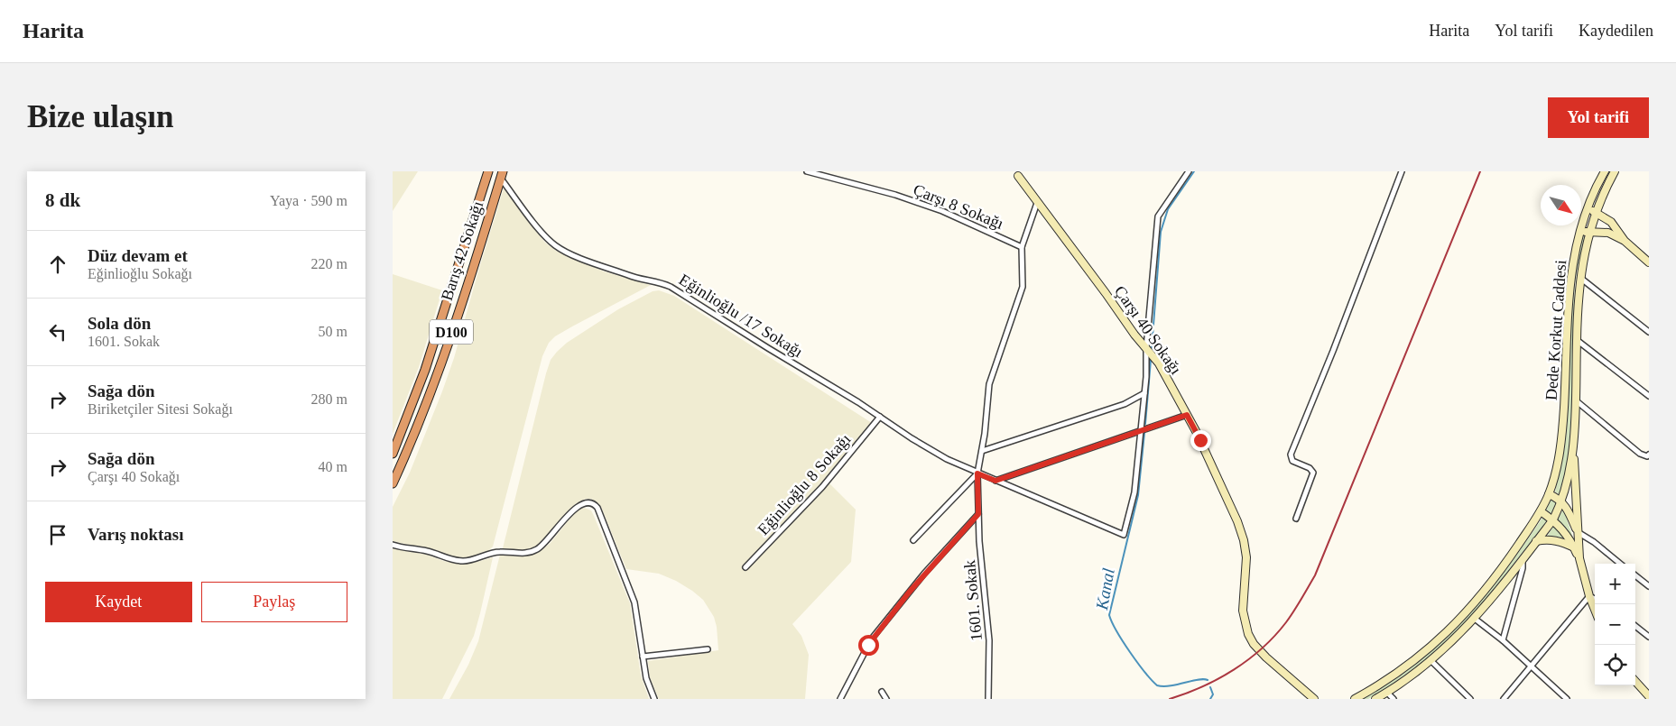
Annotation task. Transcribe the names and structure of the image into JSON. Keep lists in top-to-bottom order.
{
  "streets": {
    "highway": ["Barış 42 Sokağı", "D100"],
    "main road": ["Çarşı 40 Sokağı", "Dede Korkut Caddesi"],
    "street": [
      "Çarşı 8 Sokağı",
      "Eğinlioğlu /17 Sokağı",
      "Eğinlioğlu 8 Sokağı",
      "1601. Sokak"
    ]
  },
  "crossings": [
    ["Çarşı 8 Sokağı", "1601. Sokak"],
    ["Barış 42 Sokağı", "Eğinlioğlu /17 Sokağı"],
    ["Eğinlioğlu /17 Sokağı", "Eğinlioğlu 8 Sokağı"],
    ["Eğinlioğlu /17 Sokağı", "1601. Sokak"]
  ],
  "water": ["Kanal"],
  "north": "bottom right",
  "page": {
    "header": "Harita",
    "nav": ["Harita", "Yol tarifi", "Kaydedilen"],
    "buttons": [
      "Yol tarifi",
      ["Kaydet", "Paylaş"]
    ],
    "title": "Bize ulaşın",
    "heading": ["8 dk", "Yaya · 590 m"],
    "list": [
      ["Düz devam et", "Eğinlioğlu Sokağı", "220 m"],
      ["Sola dön", "1601. Sokak", "50 m"],
      ["Sağa dön", "Biriketçiler Sitesi Sokağı", "280 m"],
      ["Sağa dön", "Çarşı 40 Sokağı", "40 m"],
      "Varış noktası"
    ],
    "map_buttons": ["+", "−"]
  }
}
